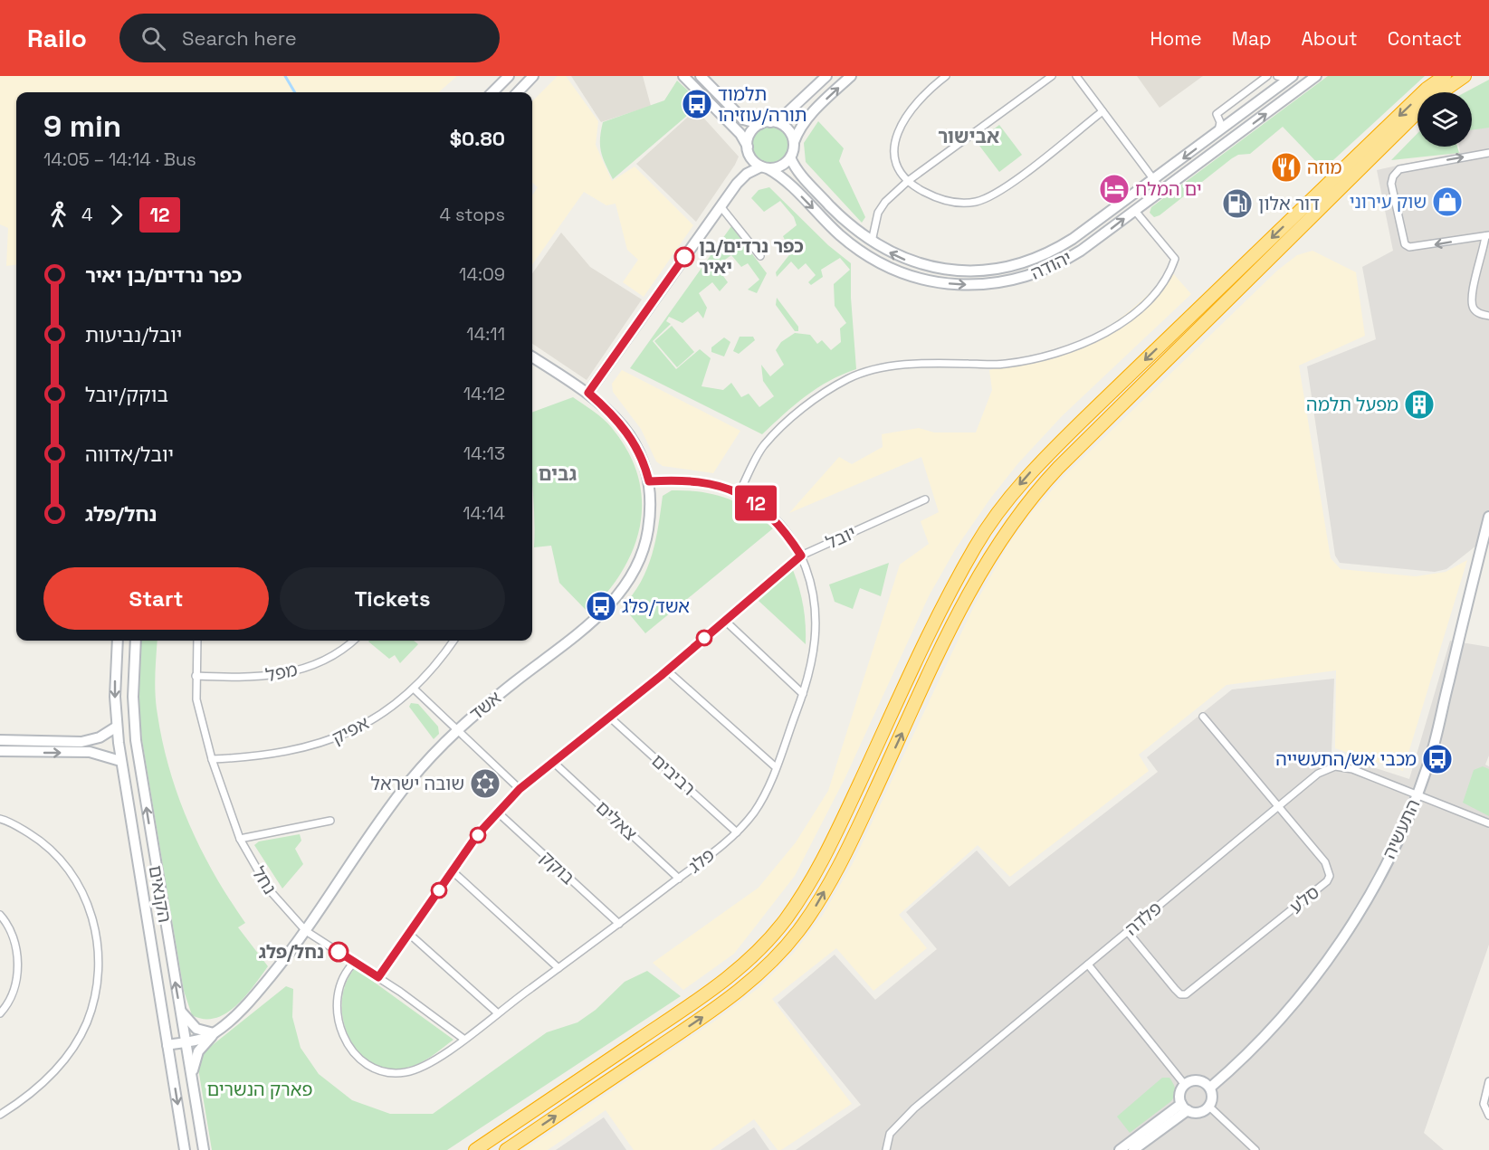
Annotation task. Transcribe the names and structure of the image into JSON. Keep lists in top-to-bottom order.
{
  "streets": {
    "street": [
      "יהודה",
      "יובל",
      "מפל",
      "אשד",
      "אפיק",
      "רביבים",
      "צאלים",
      "התעשיה",
      "פלג",
      "בוקק",
      "נחל",
      "הקנאים",
      "סלע",
      "פלדה"
    ]
  },
  "crossings": [
    ["יובל", "רביבים"],
    ["יובל", "צאלים"],
    ["יובל", "פלג"],
    ["יובל", "בוקק"],
    ["יובל", "נחל"],
    ["מפל", "נחל"],
    ["אשד", "פלג"],
    ["אשד", "נחל"],
    ["אשד", "הקנאים"],
    ["אפיק", "נחל"],
    ["רביבים", "פלג"],
    ["צאלים", "פלג"],
    ["התעשיה", "פלדה"],
    ["פלג", "בוקק"],
    ["פלג", "נחל"],
    ["סלע", "פלדה"]
  ],
  "districts": ["אבישור", "גבים"],
  "parks": ["פארק הנשרים"],
  "places": {
    "bus stop": ["תלמוד תורה/עוזיהו", "אשד/פלג", "מכבי אש/התעשייה"],
    "restaurant": ["מוזה"],
    "hotel": ["ים המלח"],
    "shop": ["שוק עירוני"],
    "fuel station": ["דור אלון"],
    "other": ["כפר נרדים/בן יאיר", "נחל/פלג"],
    "building": ["מפעל תלמה"],
    "synagogue": ["שובה ישראל"]
  },
  "lines": ["bus line 12"],
  "page": {
    "header": "Railo",
    "search": "Search here",
    "nav": [
      "Home",
      "Map",
      "About",
      "Contact"
    ],
    "on_map": "12",
    "heading": ["9 min", "14:05 – 14:14 · Bus", "$0.80"],
    "legs": ["4", "12", "4 stops"],
    "list": [
      {
        "name": "כפר נרדים/בן יאיר",
        "value": "14:09"
      },
      {
        "name": "יובל/נביעות",
        "value": "14:11"
      },
      {
        "name": "בוקק/יובל",
        "value": "14:12"
      },
      {
        "name": "יובל/אדווה",
        "value": "14:13"
      },
      {
        "name": "נחל/פלג",
        "value": "14:14"
      }
    ],
    "buttons": ["Start", "Tickets"]
  }
}
